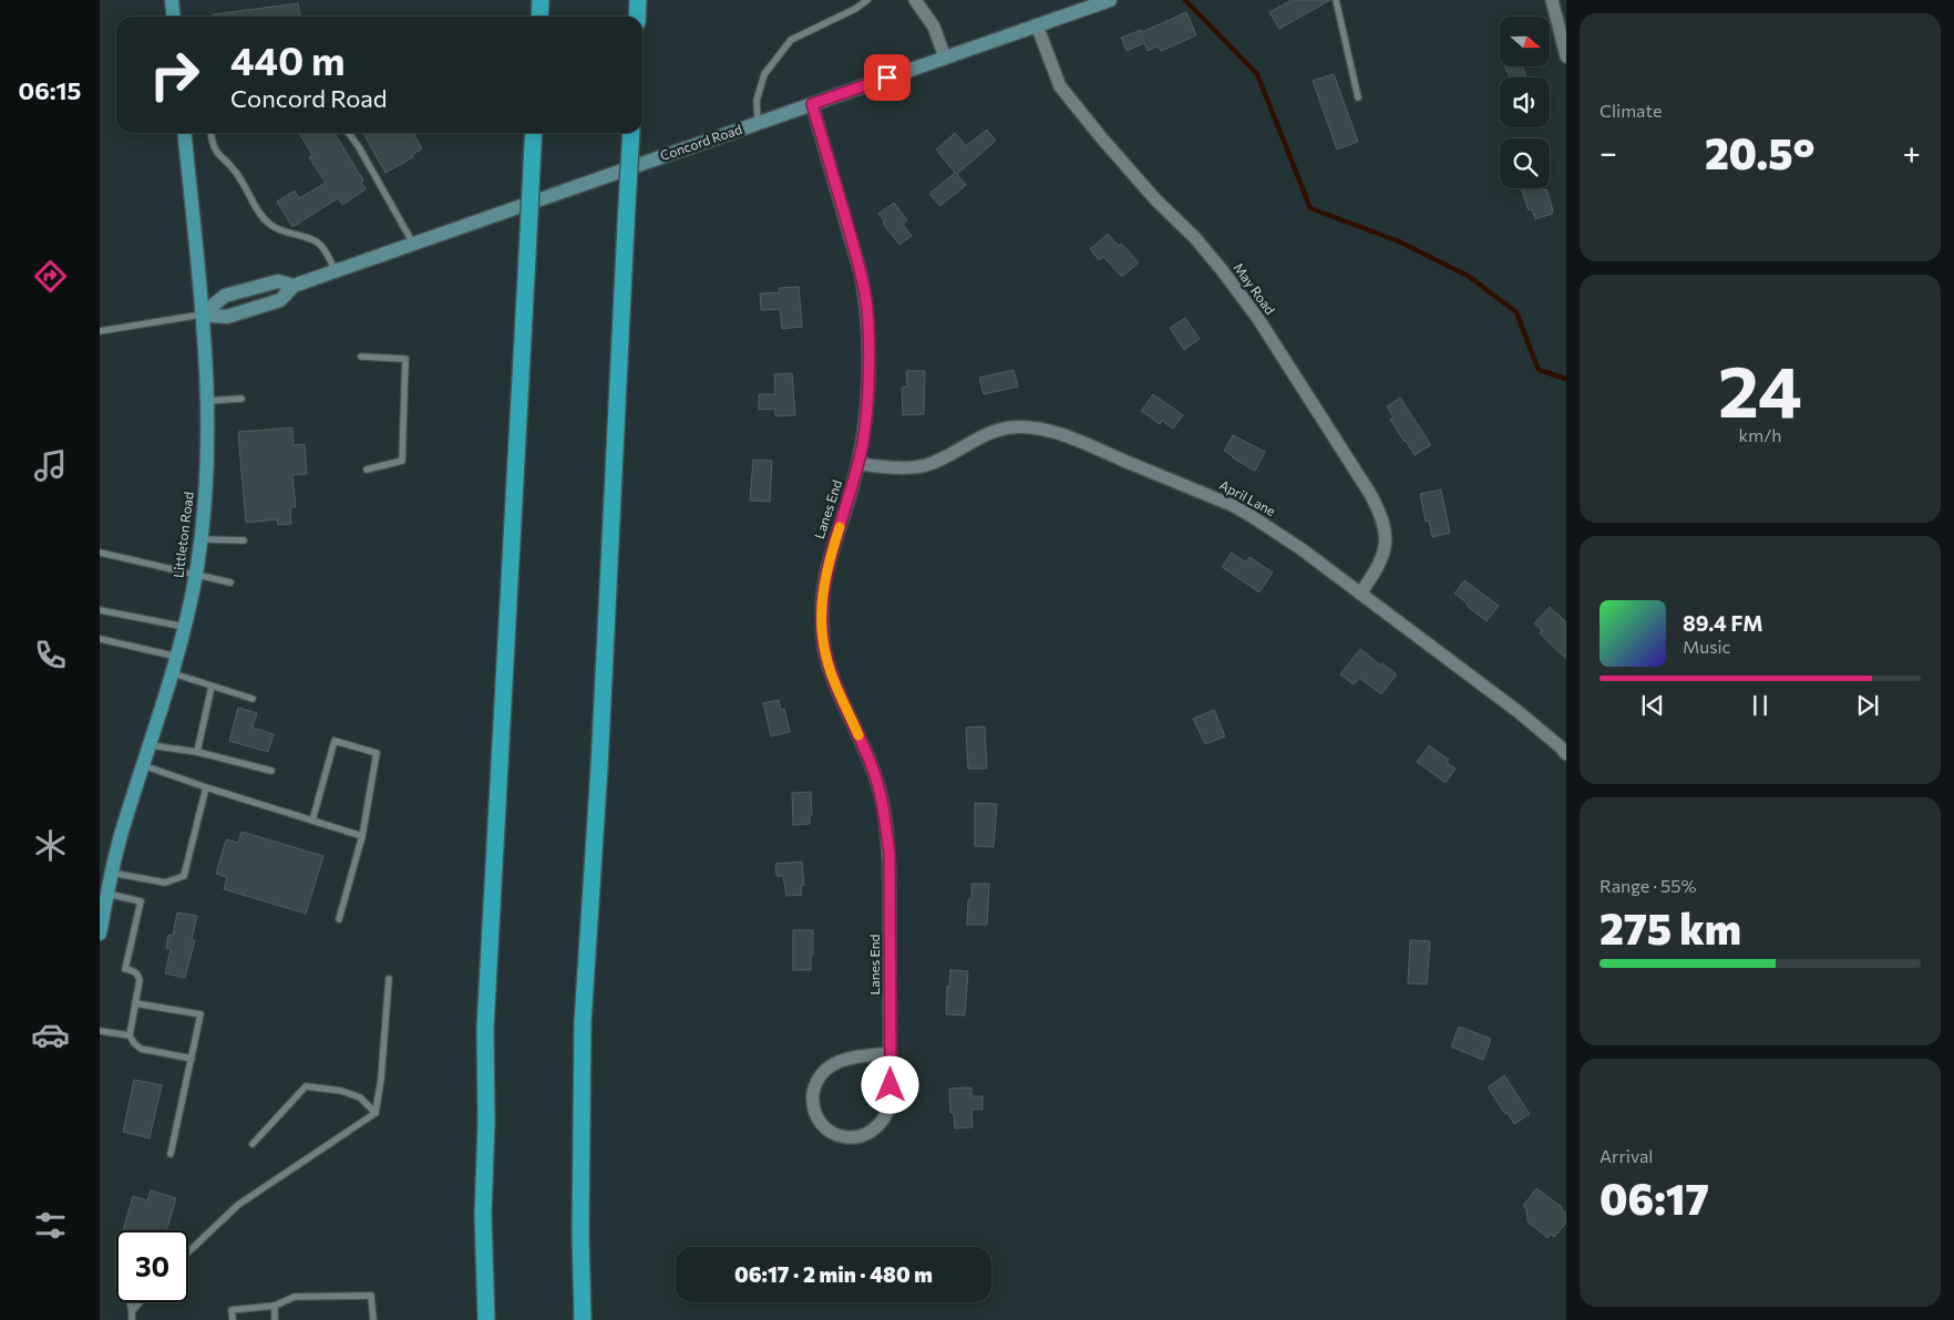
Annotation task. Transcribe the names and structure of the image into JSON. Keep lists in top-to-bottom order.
{
  "streets": {
    "main road": ["Concord Road", "Littleton Road"],
    "street": ["May Road", "April Lane", "Lanes End"]
  },
  "crossings": [
    ["Concord Road", "May Road"],
    ["Concord Road", "Lanes End"],
    ["Concord Road", "Littleton Road"],
    ["May Road", "April Lane"],
    ["April Lane", "Lanes End"]
  ],
  "north": "right",
  "page": {
    "tabs": "06:15",
    "tile": [
      "Climate",
      ["24", "km/h"],
      ["Range · 55%", "275 km"],
      ["Arrival", "06:17"]
    ],
    "turn": ["440 m", "Concord Road"],
    "heat": ["−", "20.5°", "+"],
    "song": ["89.4 FM", "Music"],
    "limit": "30",
    "trip": "06:17 · 2 min · 480 m"
  }
}
